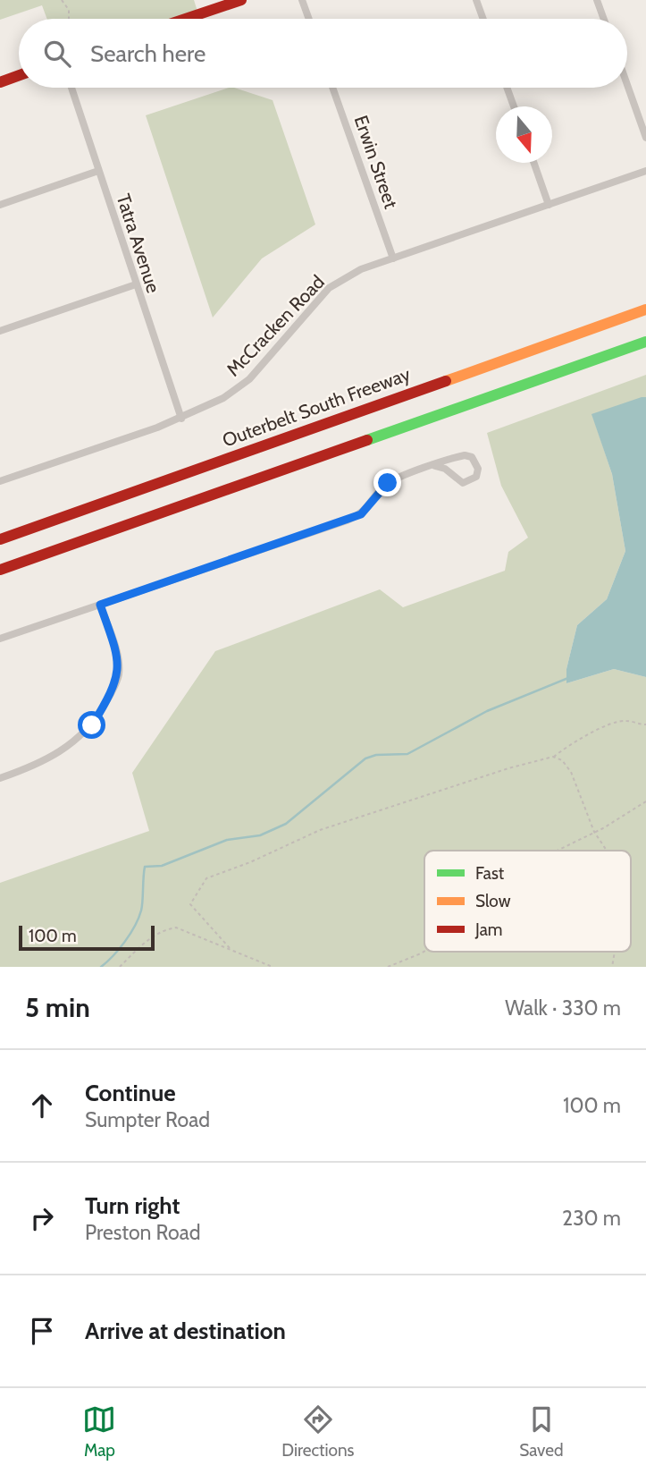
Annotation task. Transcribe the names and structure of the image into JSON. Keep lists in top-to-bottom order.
{
  "streets": {
    "main road": ["Outerbelt South Freeway"],
    "street": ["Erwin Street", "Tatra Avenue", "McCracken Road"]
  },
  "crossings": [
    ["Erwin Street", "McCracken Road"],
    ["Tatra Avenue", "McCracken Road"]
  ],
  "legend": ["Fast", "Slow", "Jam"],
  "scale_bar": "100 m",
  "north": "bottom",
  "page": {
    "search": "Search here",
    "scale": "100 m",
    "heading": ["5 min", "Walk · 330 m"],
    "list": [
      ["Continue", "Sumpter Road", "100 m"],
      ["Turn right", "Preston Road", "230 m"],
      "Arrive at destination"
    ],
    "nav": ["Map", "Directions", "Saved"]
  }
}
